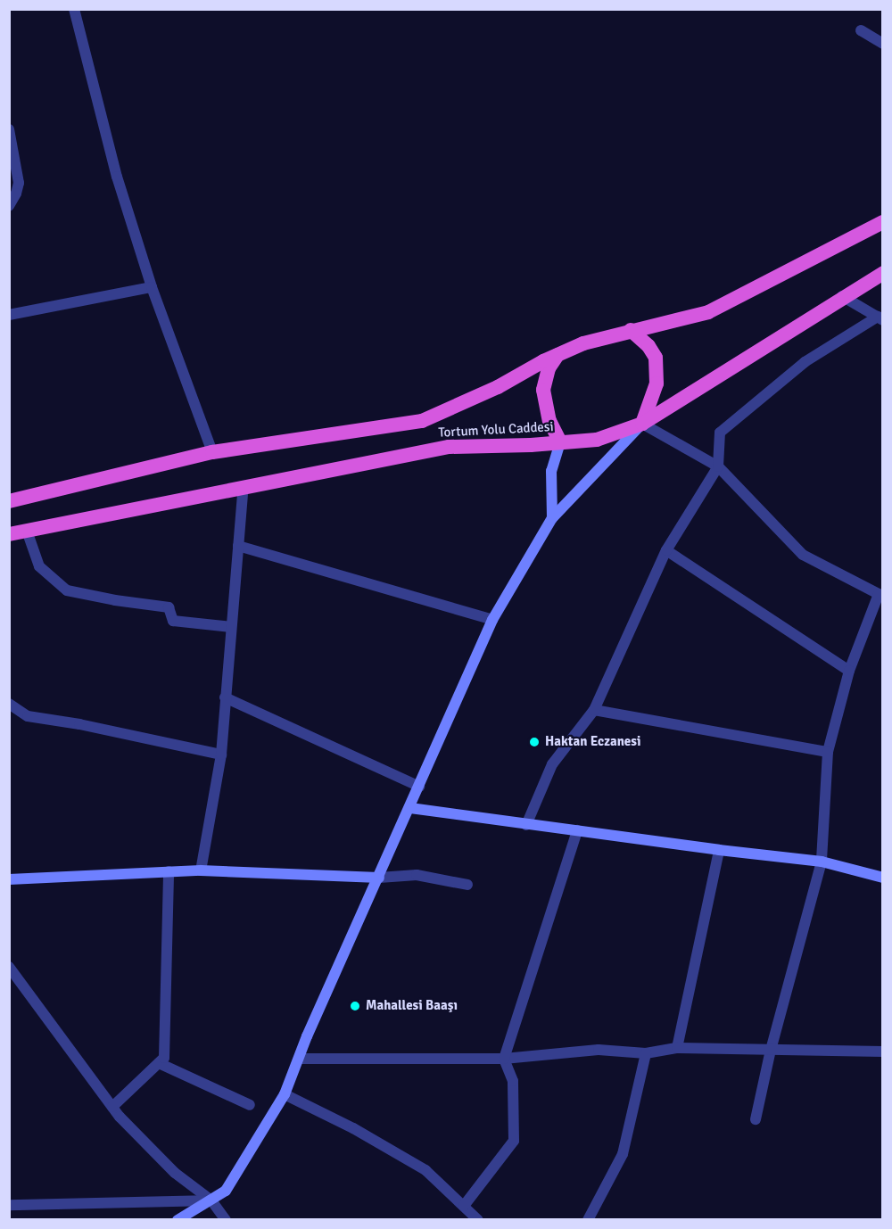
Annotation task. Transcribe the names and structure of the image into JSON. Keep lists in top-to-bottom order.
{
  "streets": {
    "highway": ["Tortum Yolu Caddesi"]
  },
  "places": ["Haktan Eczanesi", "Mahallesi Baaşı"]
}
